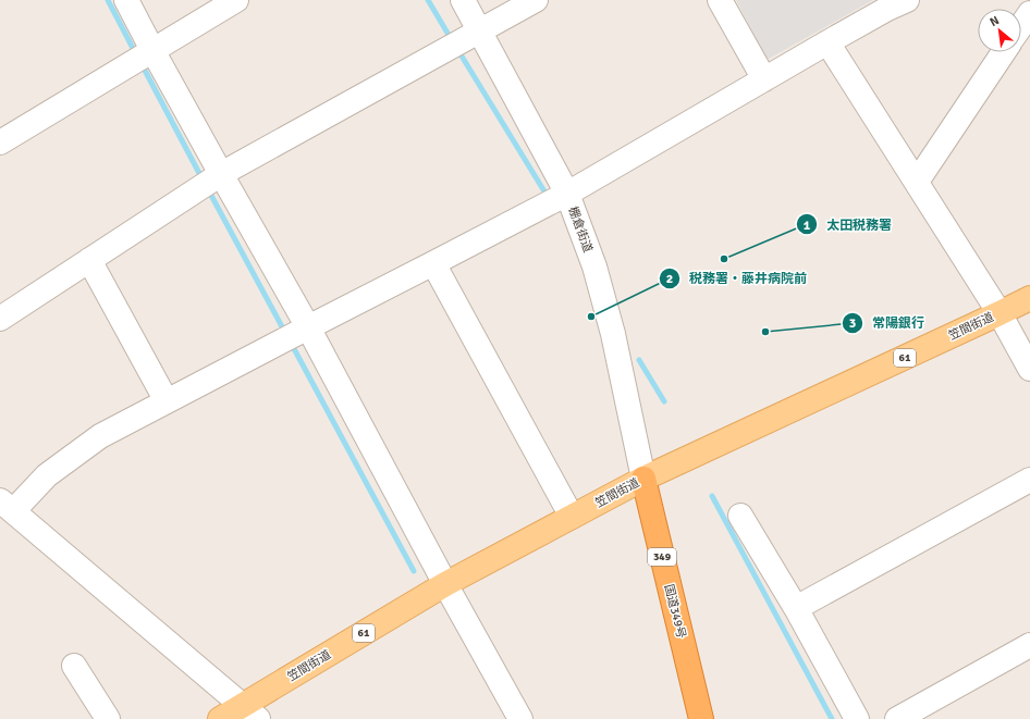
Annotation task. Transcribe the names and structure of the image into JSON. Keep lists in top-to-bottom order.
{
  "streets": {
    "highway": ["349", "国道349号"],
    "main road": ["笠間街道", "61"],
    "street": ["棚倉街道"]
  },
  "crossings": [
    ["棚倉街道", "笠間街道"],
    ["棚倉街道", "国道349号"],
    ["笠間街道", "国道349号"]
  ],
  "places": ["太田税務署", "税務署・藤井病院前", "常陽銀行"],
  "north": "top left"
}
